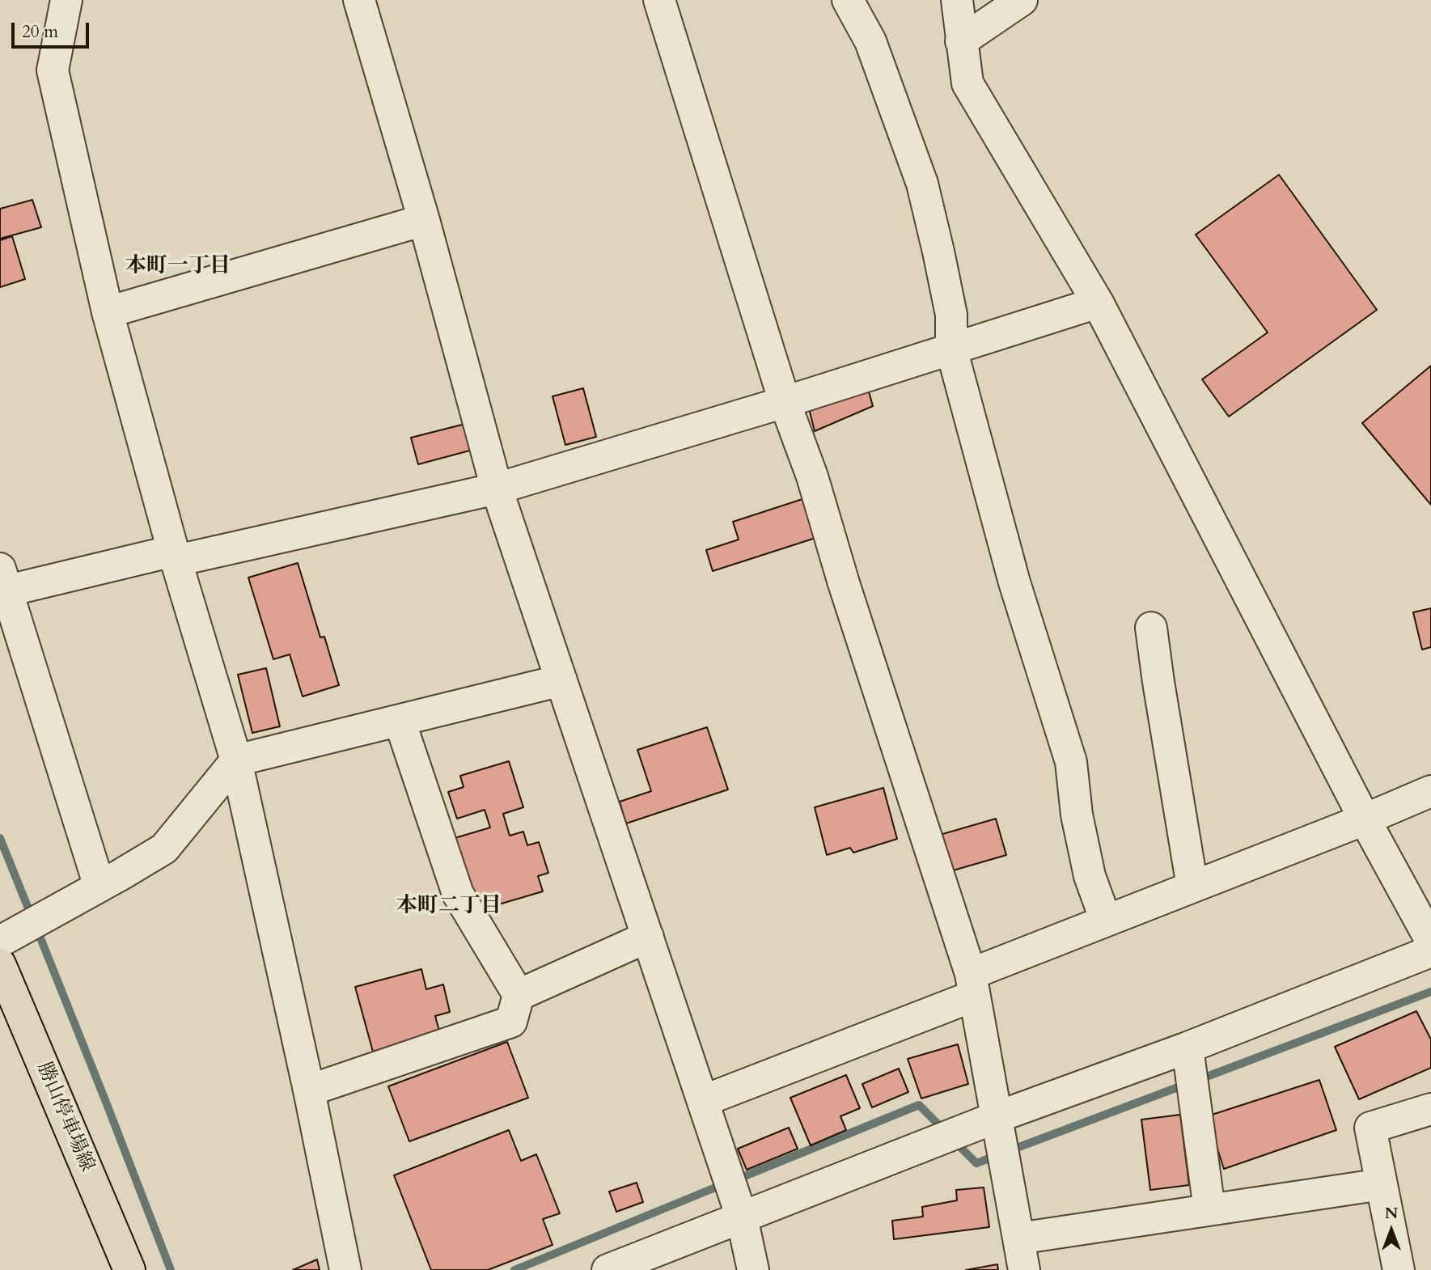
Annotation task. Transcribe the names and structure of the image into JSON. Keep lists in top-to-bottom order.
{
  "streets": {
    "main road": ["勝山停車場線"]
  },
  "districts": ["本町一丁目", "本町二丁目"],
  "scale_bar": "20 m",
  "north": "top"
}
